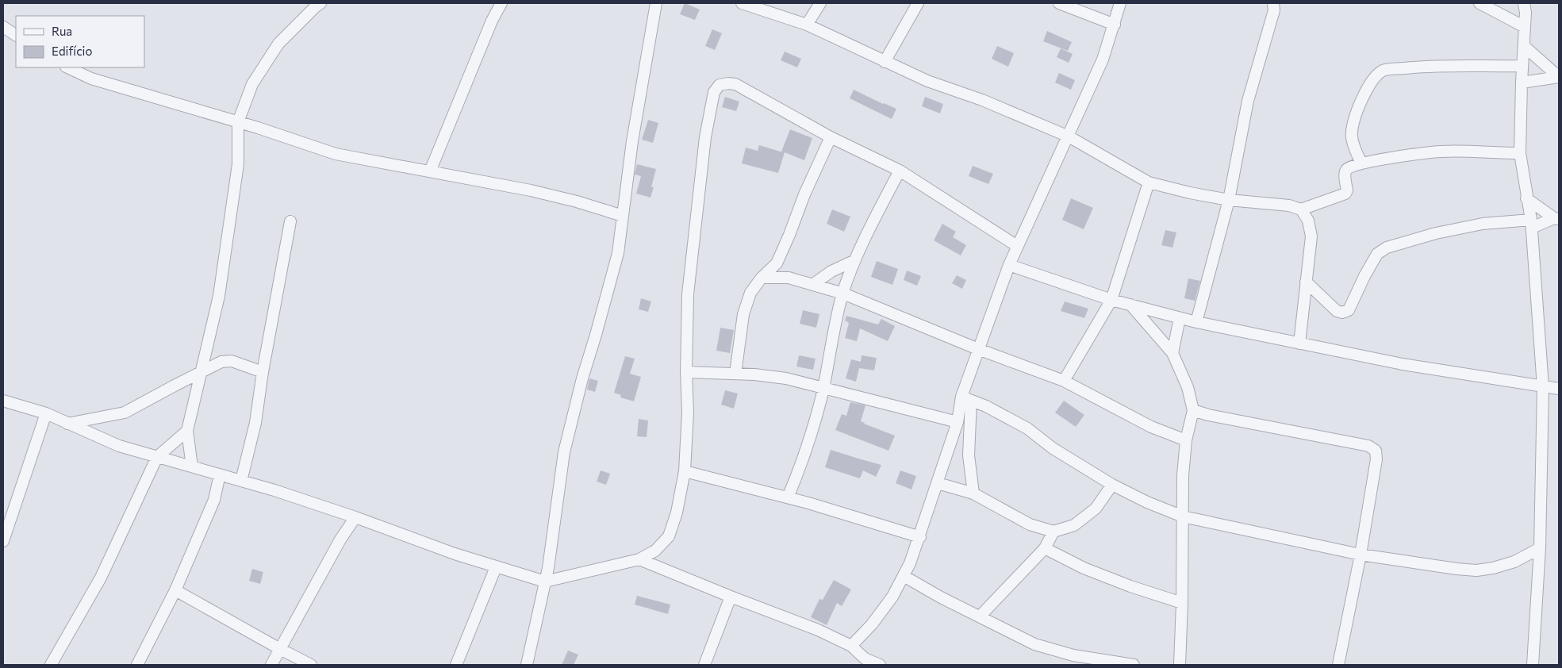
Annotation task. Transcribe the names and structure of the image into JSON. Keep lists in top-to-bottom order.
{
  "legend": ["Rua", "Edifício"]
}
